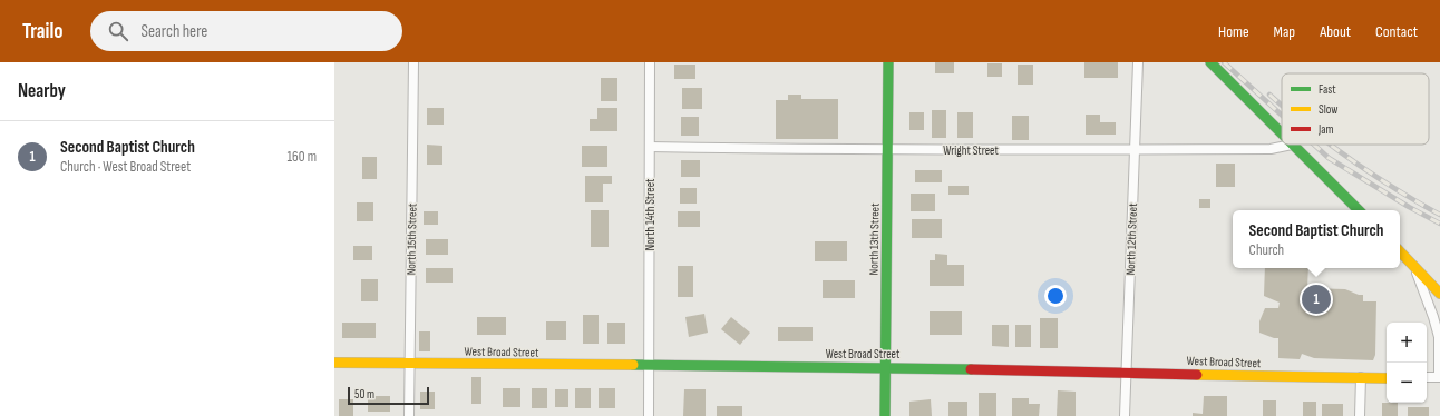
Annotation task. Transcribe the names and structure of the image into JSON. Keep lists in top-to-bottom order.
{
  "streets": {
    "street": [
      "Wright Street",
      "North 14th Street",
      "North 15th Street",
      "North 13th Street",
      "North 12th Street",
      "West Broad Street"
    ]
  },
  "crossings": [
    ["Wright Street", "North 14th Street"],
    ["Wright Street", "North 13th Street"],
    ["Wright Street", "North 12th Street"],
    ["North 14th Street", "West Broad Street"],
    ["North 15th Street", "West Broad Street"],
    ["North 13th Street", "West Broad Street"],
    ["North 12th Street", "West Broad Street"]
  ],
  "legend": ["Fast", "Slow", "Jam"],
  "scale_bar": "50 m",
  "page": {
    "header": "Trailo",
    "search": "Search here",
    "nav": [
      "Home",
      "Map",
      "About",
      "Contact"
    ],
    "heading": "Nearby",
    "list": [
      {
        "mark": "1",
        "name": "Second Baptist Church",
        "note": "Church · West Broad Street",
        "value": "160 m"
      }
    ],
    "popup": ["Second Baptist Church", "Church"],
    "pins": "1",
    "map_buttons": ["+", "−"],
    "scale": "50 m"
  }
}
